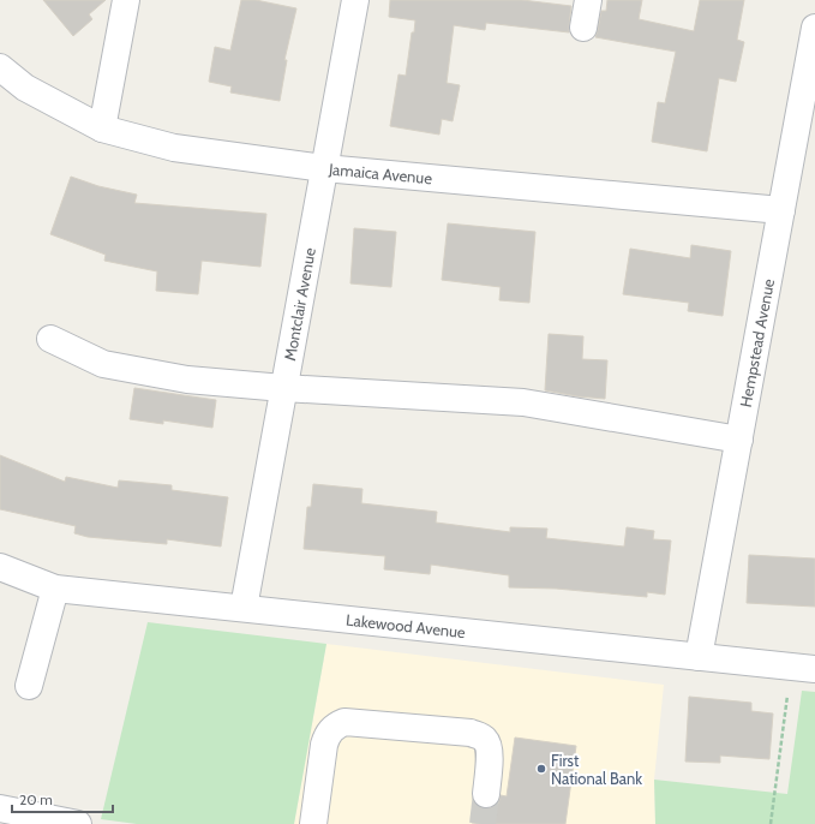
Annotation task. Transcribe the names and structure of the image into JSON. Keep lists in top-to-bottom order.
{
  "streets": {
    "street": [
      "Jamaica Avenue",
      "Montclair Avenue",
      "Hempstead Avenue",
      "Lakewood Avenue"
    ]
  },
  "crossings": [
    ["Jamaica Avenue", "Montclair Avenue"],
    ["Jamaica Avenue", "Hempstead Avenue"],
    ["Montclair Avenue", "Lakewood Avenue"],
    ["Hempstead Avenue", "Lakewood Avenue"]
  ],
  "places": ["First National Bank"],
  "scale_bar": "20 m"
}
